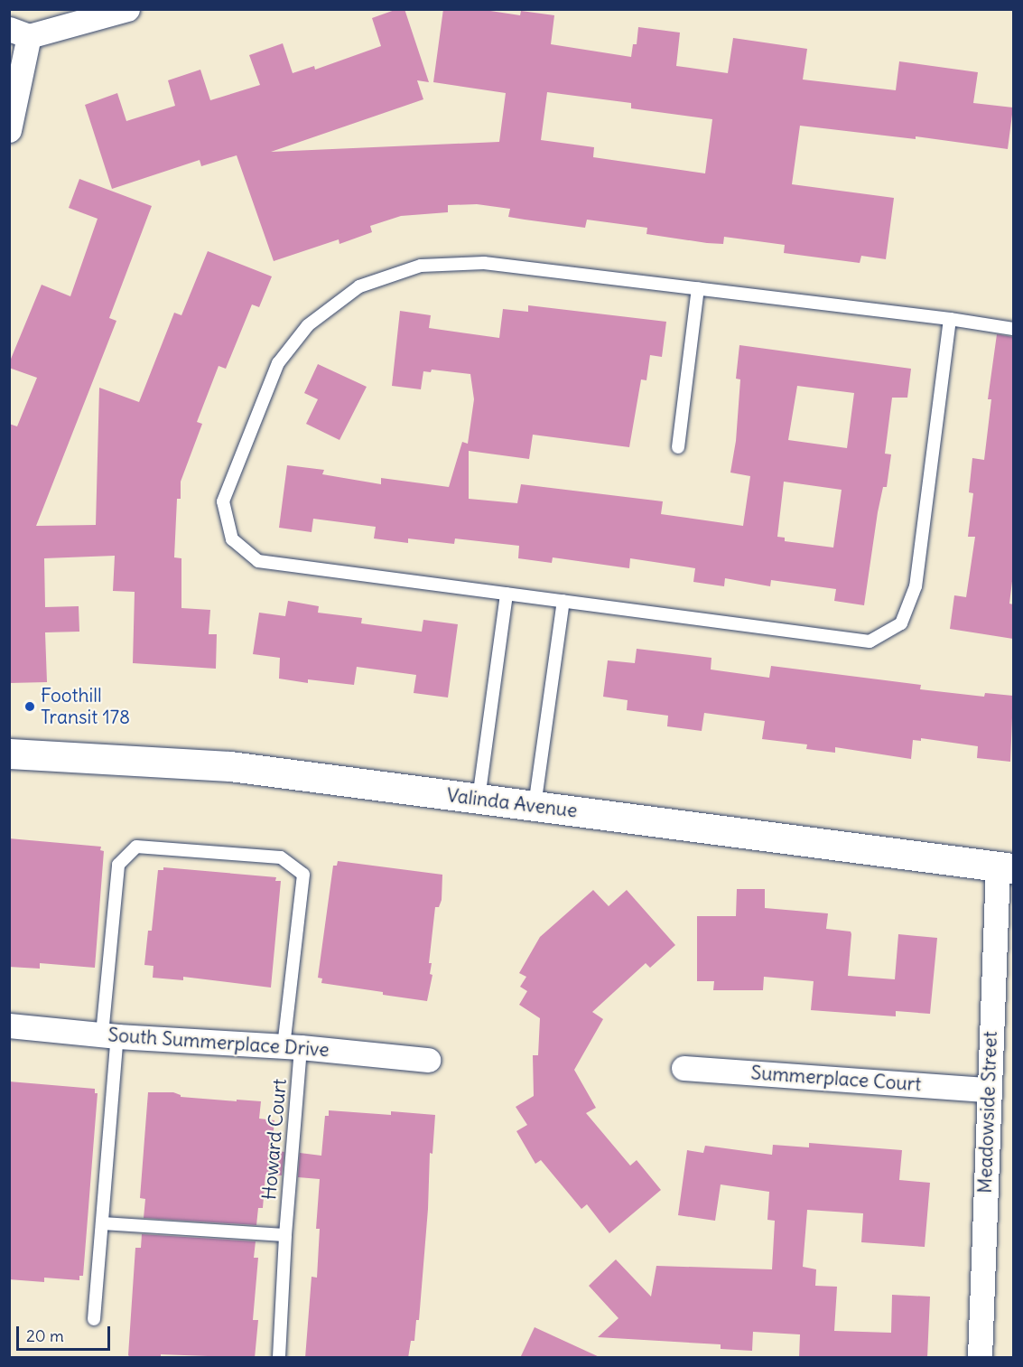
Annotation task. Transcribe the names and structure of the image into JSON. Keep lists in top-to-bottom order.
{
  "streets": {
    "main road": ["Valinda Avenue"],
    "street": ["South Summerplace Drive", "Summerplace Court", "Meadowside Street"],
    "lane": ["Howard Court"]
  },
  "crossings": [
    ["Valinda Avenue", "Meadowside Street"],
    ["South Summerplace Drive", "Howard Court"],
    ["Summerplace Court", "Meadowside Street"]
  ],
  "places": ["Foothill Transit 178"],
  "scale_bar": "20 m"
}
